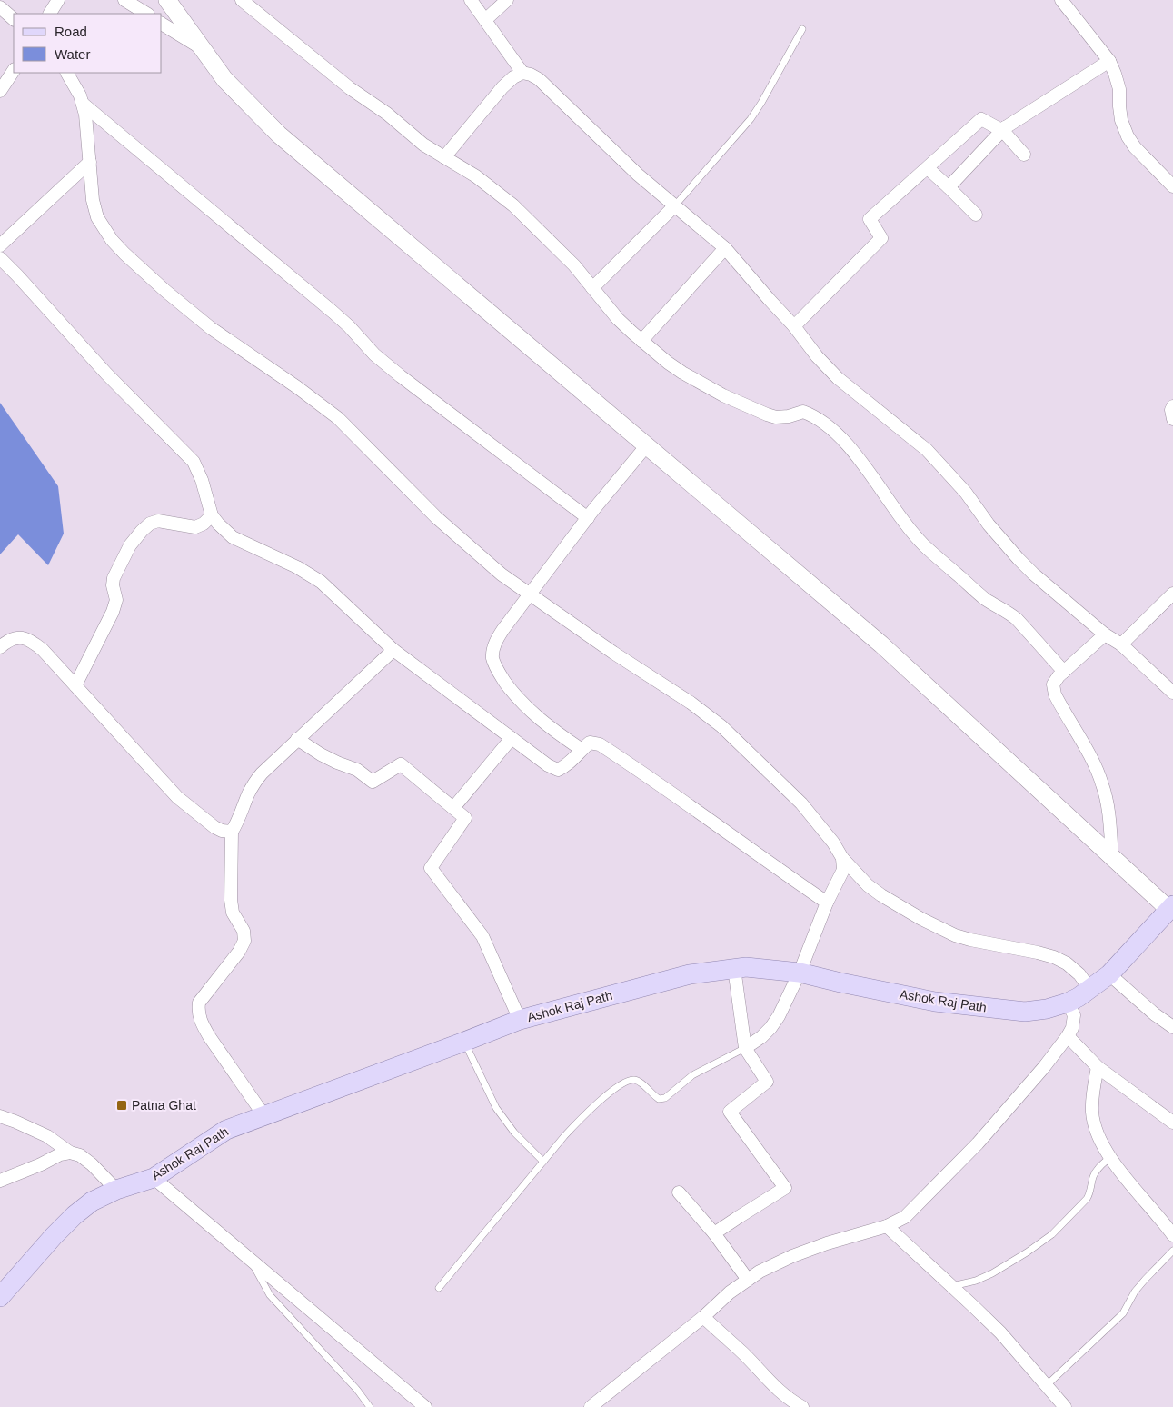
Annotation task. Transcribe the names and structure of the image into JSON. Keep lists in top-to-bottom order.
{
  "streets": {
    "main road": ["Ashok Raj Path"]
  },
  "places": {
    "transit": ["Patna Ghat"]
  },
  "legend": ["Road", "Water"]
}
